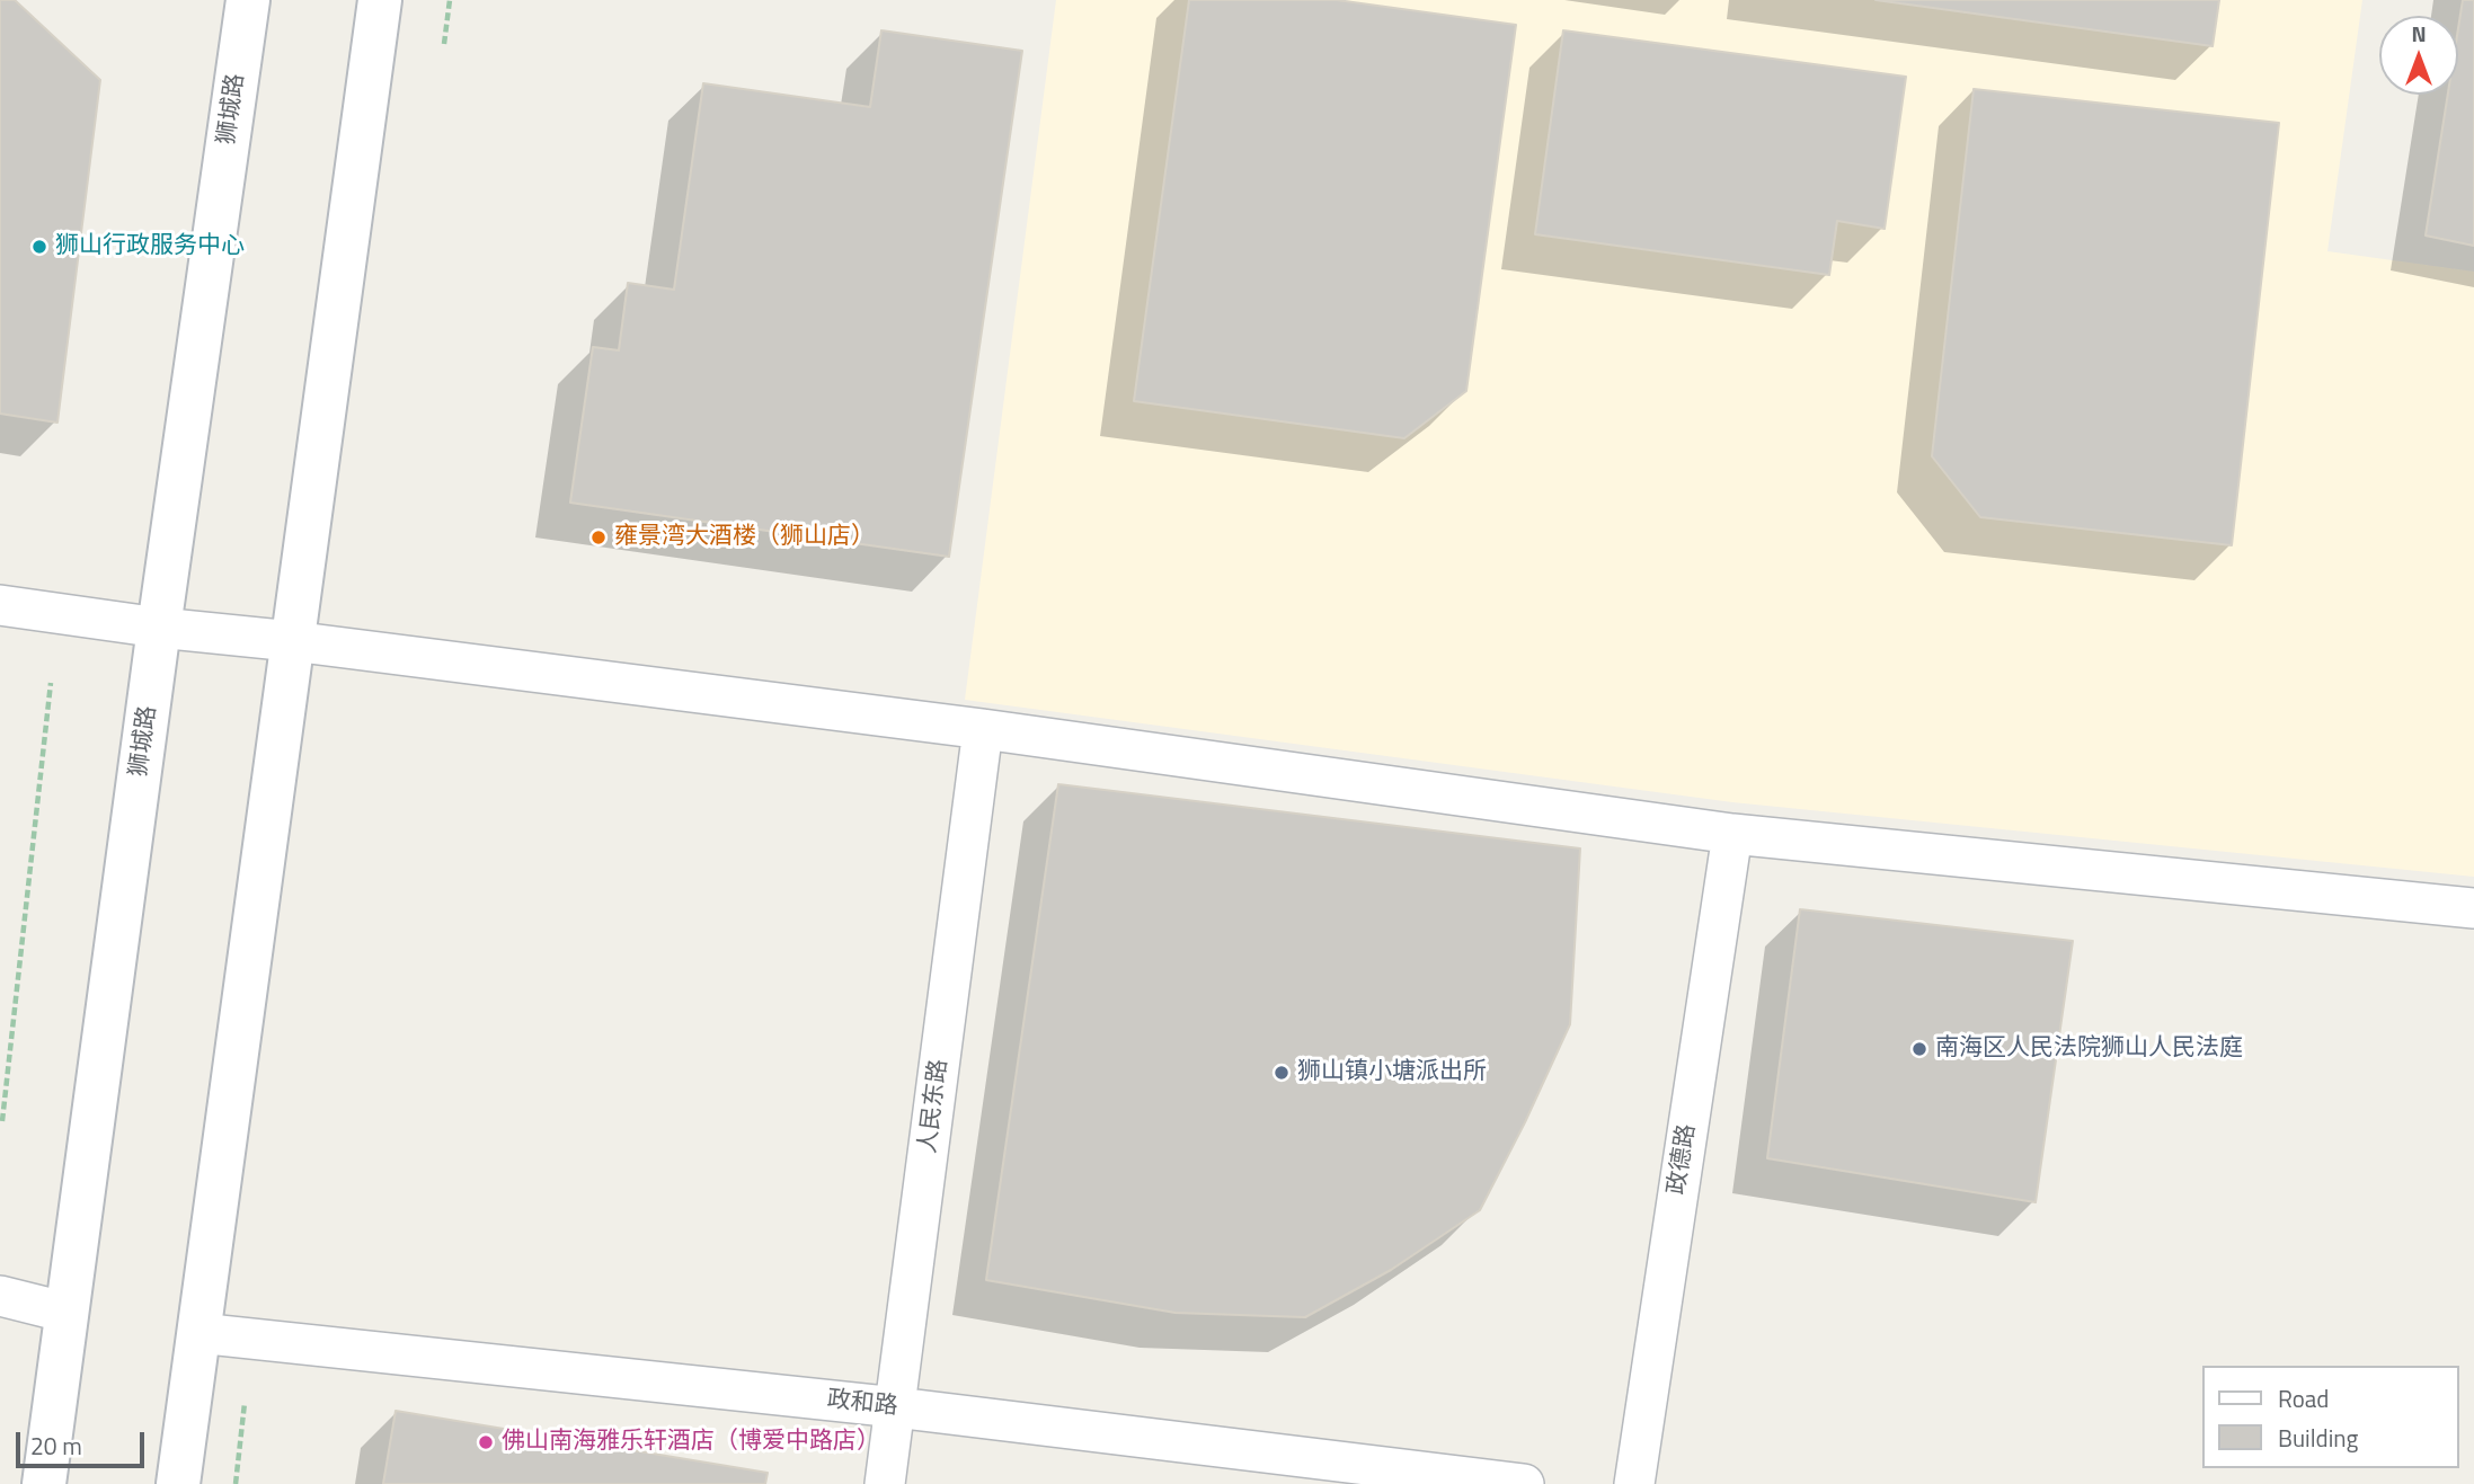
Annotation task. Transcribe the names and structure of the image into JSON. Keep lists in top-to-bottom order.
{
  "streets": {
    "street": [
      "狮城路",
      "人民东路",
      "政德路",
      "政和路"
    ]
  },
  "crossings": [
    ["人民东路", "政和路"]
  ],
  "places": [
    "狮山行政服务中心",
    "雍景湾大酒楼（狮山店）",
    "南海区人民法院狮山人民法庭",
    "狮山镇小塘派出所",
    "佛山南海雅乐轩酒店（博爱中路店）"
  ],
  "legend": ["Road", "Building"],
  "scale_bar": "20 m",
  "north": "top"
}
